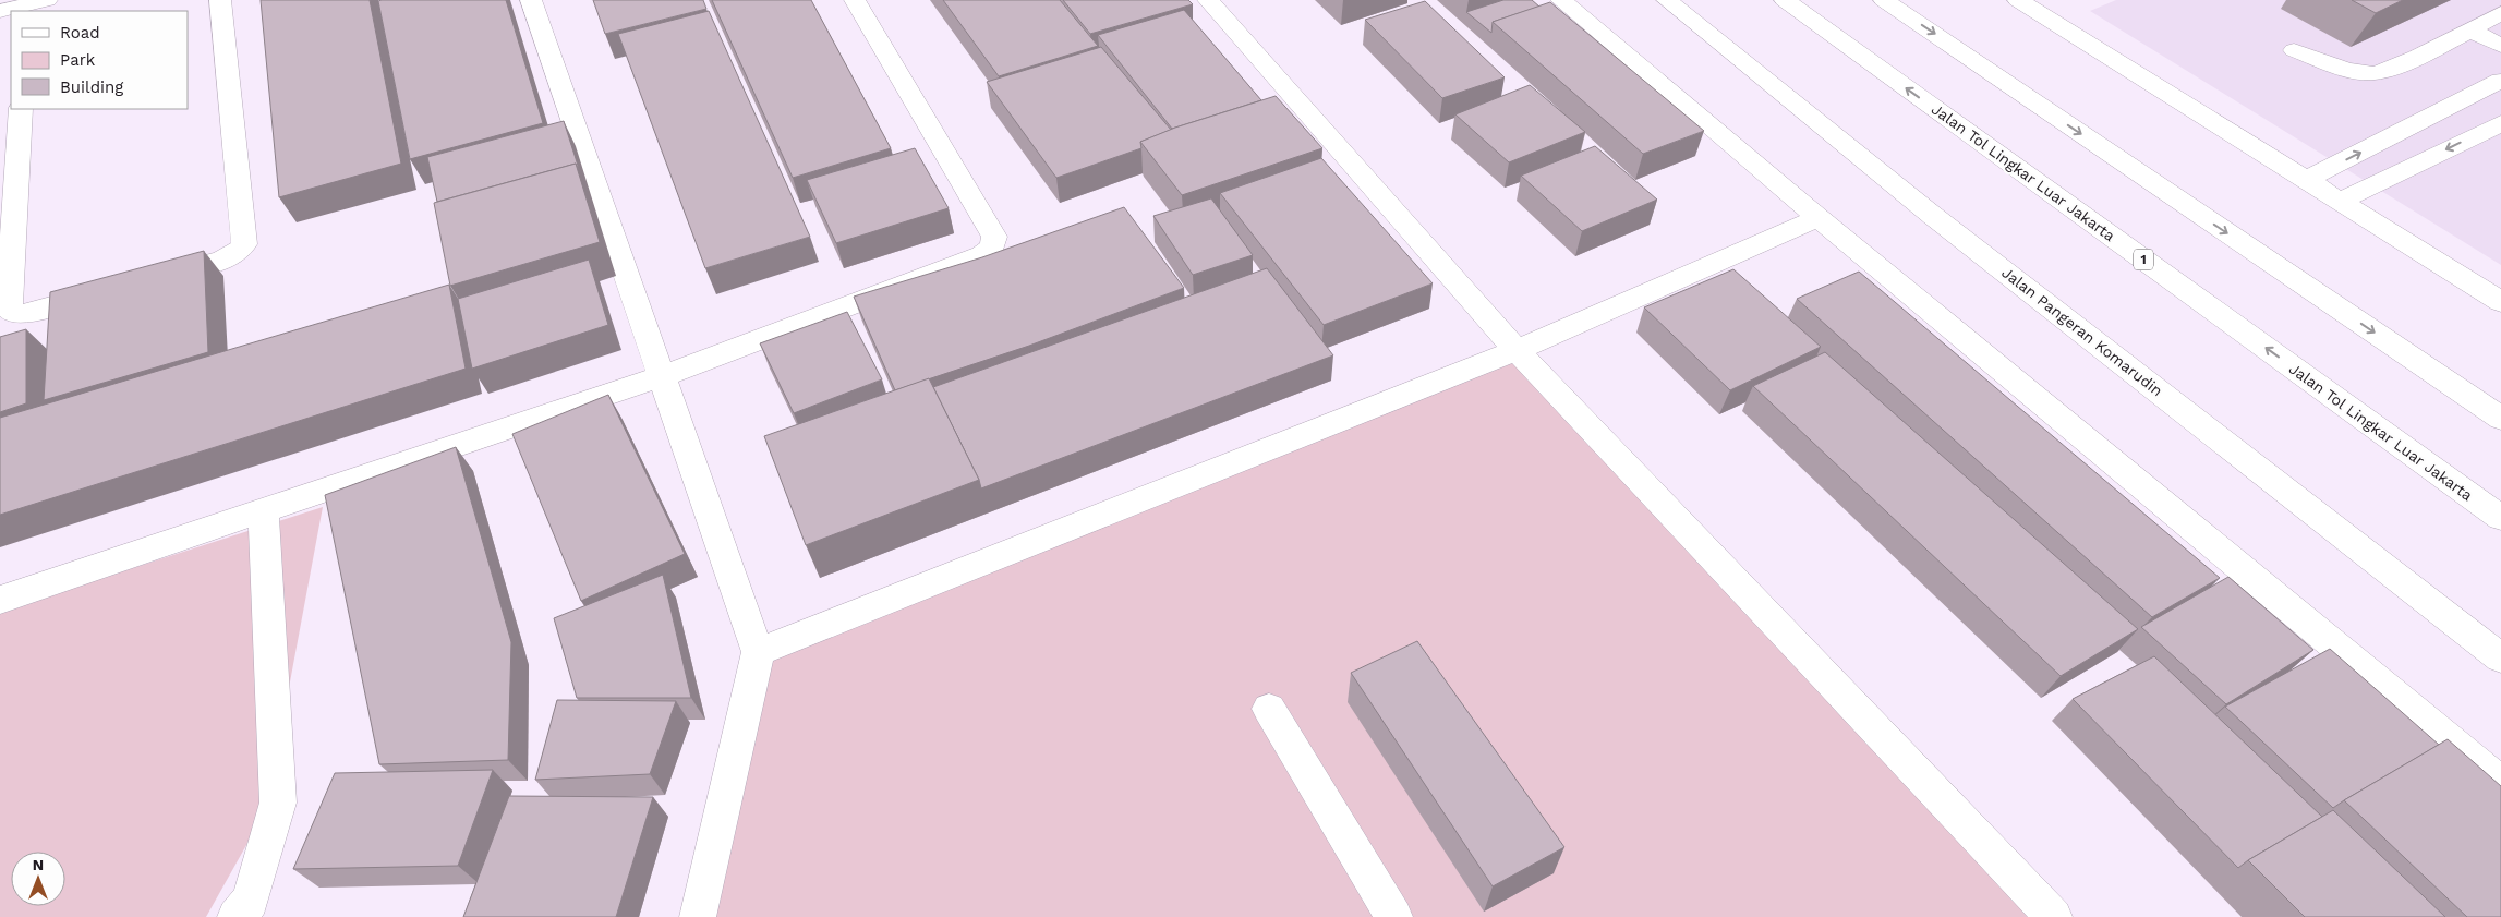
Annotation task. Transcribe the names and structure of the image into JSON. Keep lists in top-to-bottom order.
{
  "streets": {
    "main road": ["Jalan Tol Lingkar Luar Jakarta", "1", "Jalan Pangeran Komarudin"]
  },
  "legend": ["Road", "Park", "Building"],
  "north": "top"
}
